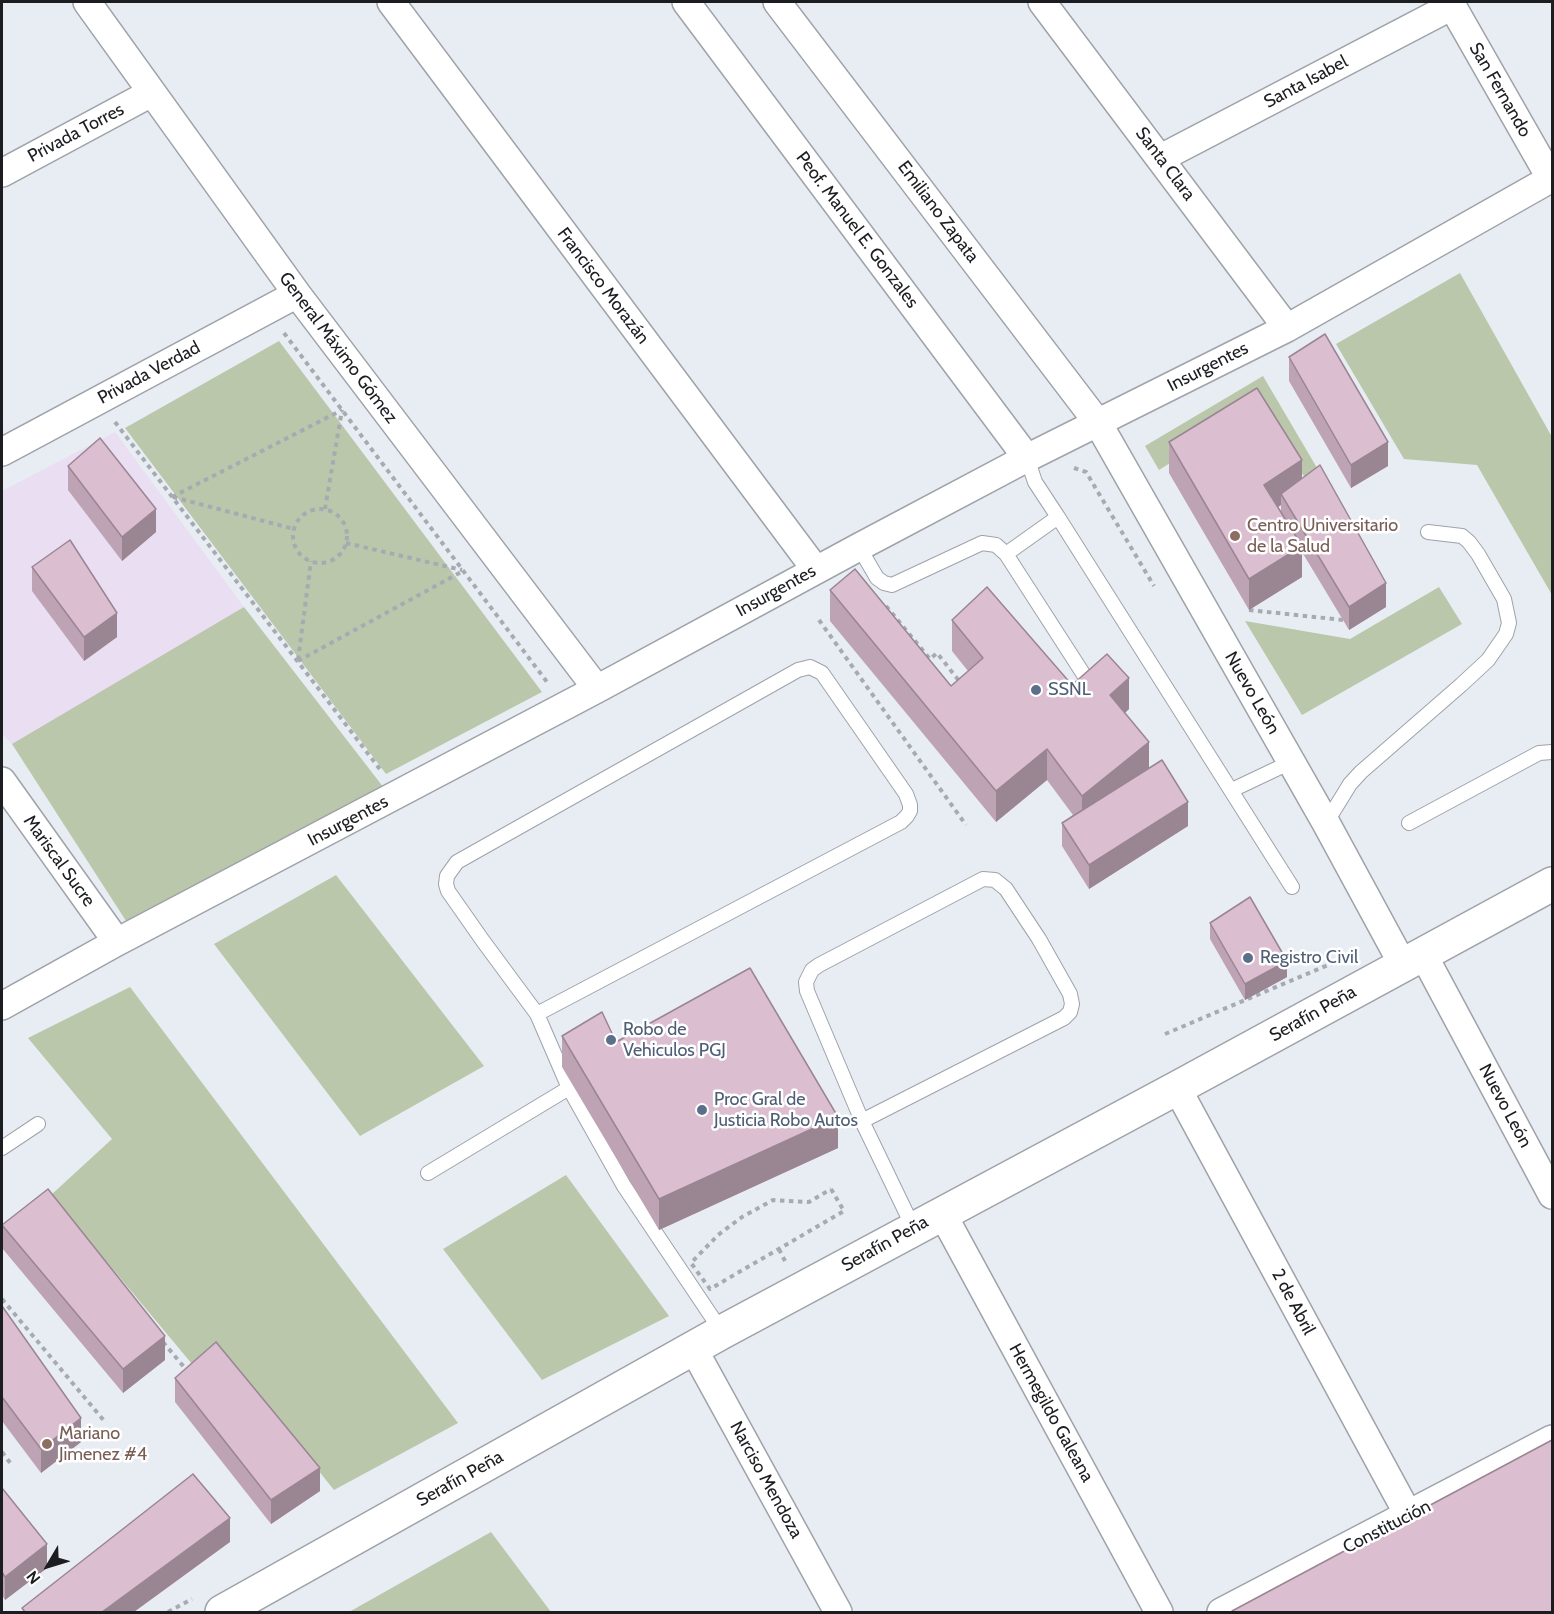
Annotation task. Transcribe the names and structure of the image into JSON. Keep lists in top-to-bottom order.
{
  "streets": {
    "main road": ["Serafín Peña"],
    "street": [
      "Santa Isabel",
      "San Fernando",
      "Privada Torres",
      "Santa Clara",
      "Emiliano Zapata",
      "Peof. Manuel E. Gonzales",
      "Francisco Morazán",
      "General Máximo Gómez",
      "Insurgentes",
      "Privada Verdad",
      "Nuevo León",
      "Mariscal Sucre",
      "2 de Abril",
      "Hermegildo Galeana",
      "Narciso Mendoza",
      "Constitución"
    ]
  },
  "crossings": [
    ["Santa Isabel", "San Fernando"],
    ["Santa Isabel", "Santa Clara"],
    ["San Fernando", "Insurgentes"],
    ["Privada Torres", "General Máximo Gómez"],
    ["Santa Clara", "Insurgentes"],
    ["Emiliano Zapata", "Insurgentes"],
    ["Emiliano Zapata", "Nuevo León"],
    ["Peof. Manuel E. Gonzales", "Insurgentes"],
    ["Francisco Morazán", "Insurgentes"],
    ["General Máximo Gómez", "Insurgentes"],
    ["General Máximo Gómez", "Privada Verdad"],
    ["Insurgentes", "Nuevo León"],
    ["Insurgentes", "Mariscal Sucre"],
    ["Nuevo León", "Serafín Peña"],
    ["Serafín Peña", "2 de Abril"],
    ["Serafín Peña", "Hermegildo Galeana"],
    ["Serafín Peña", "Narciso Mendoza"],
    ["2 de Abril", "Constitución"]
  ],
  "places": [
    "Centro Universitario de la Salud",
    "SSNL",
    "Registro Civil",
    "Robo de Vehiculos PGJ",
    "Proc Gral de Justicia Robo Autos",
    "Mariano Jimenez #4"
  ],
  "north": "bottom left"
}
